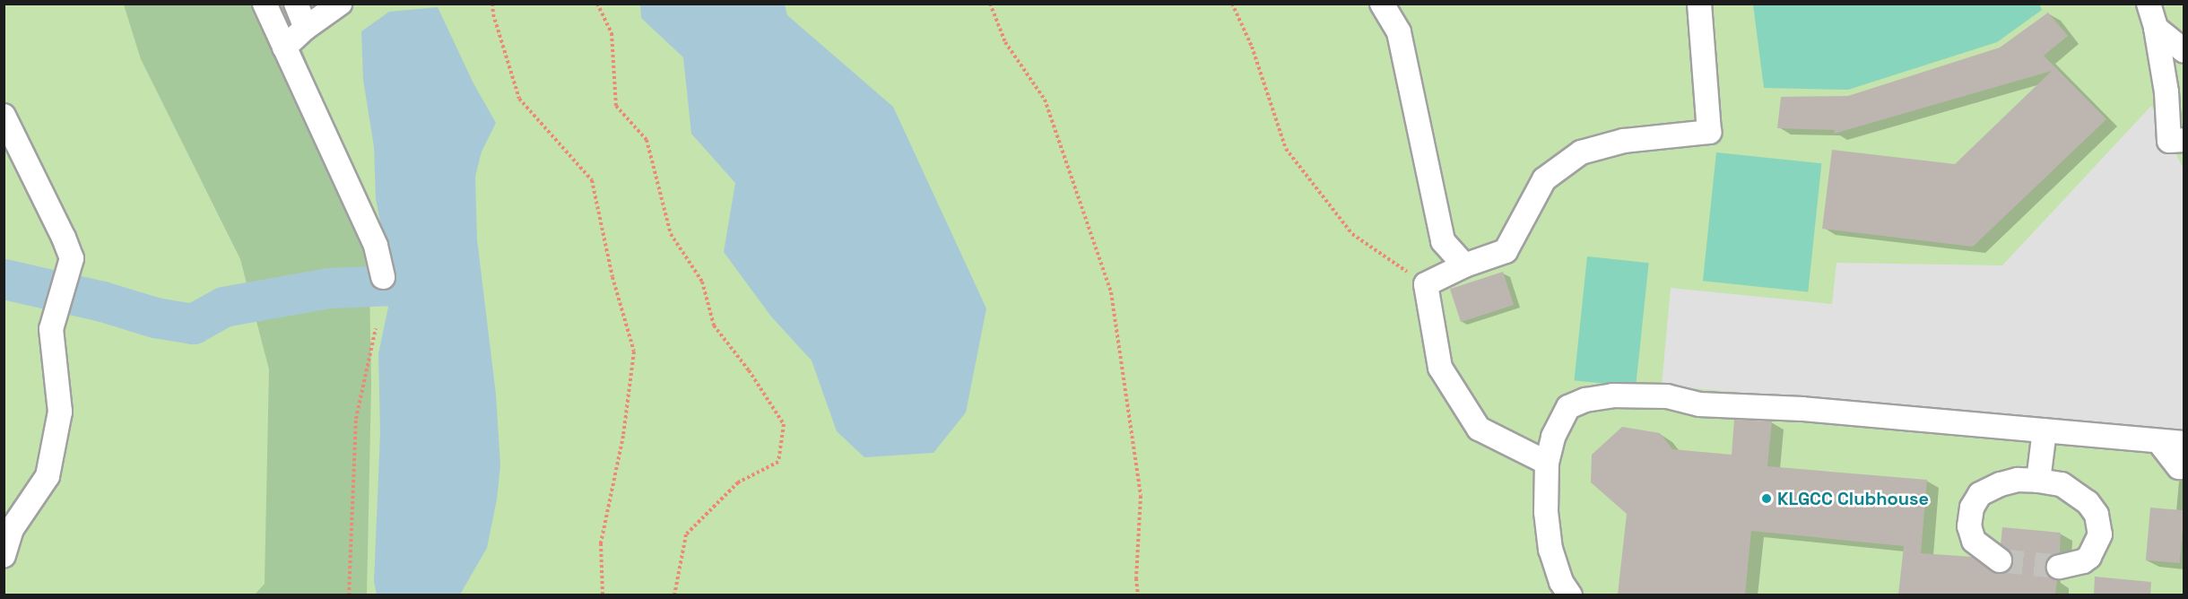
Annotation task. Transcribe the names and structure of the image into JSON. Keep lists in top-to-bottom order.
{
  "places": ["KLGCC Clubhouse"]
}
